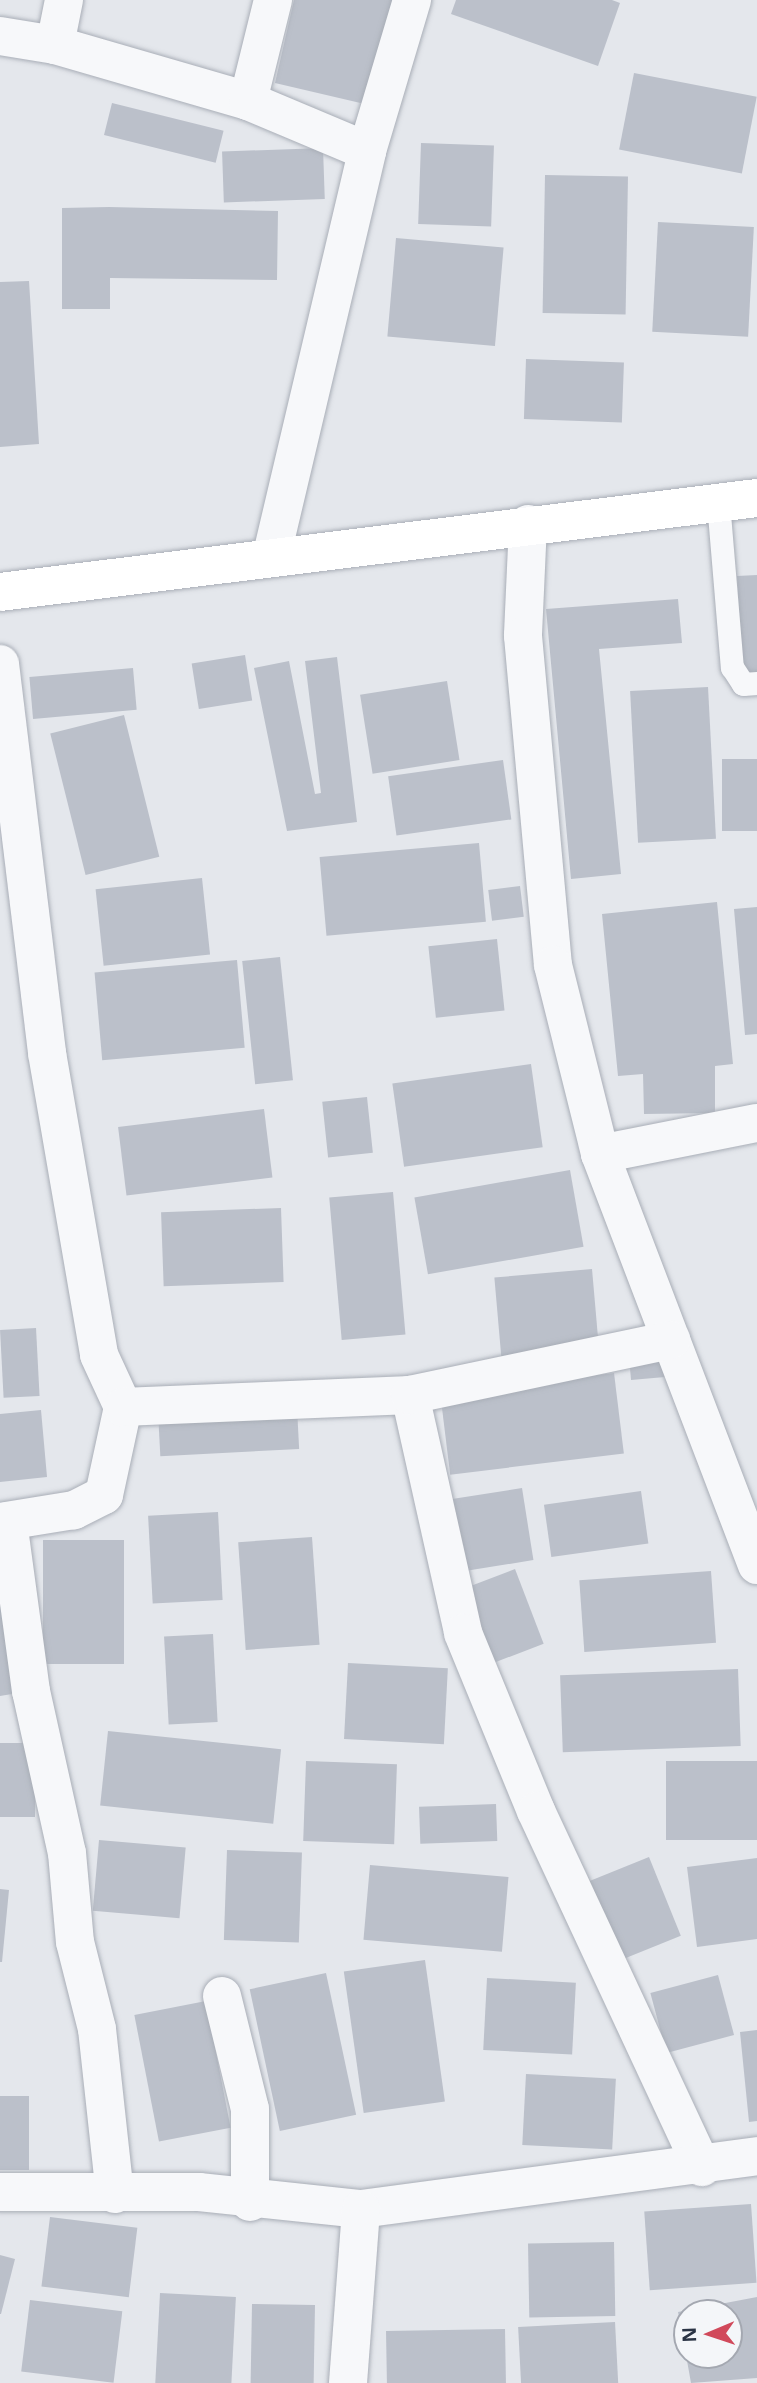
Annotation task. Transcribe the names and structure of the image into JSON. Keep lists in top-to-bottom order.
{
  "north": "left"
}
